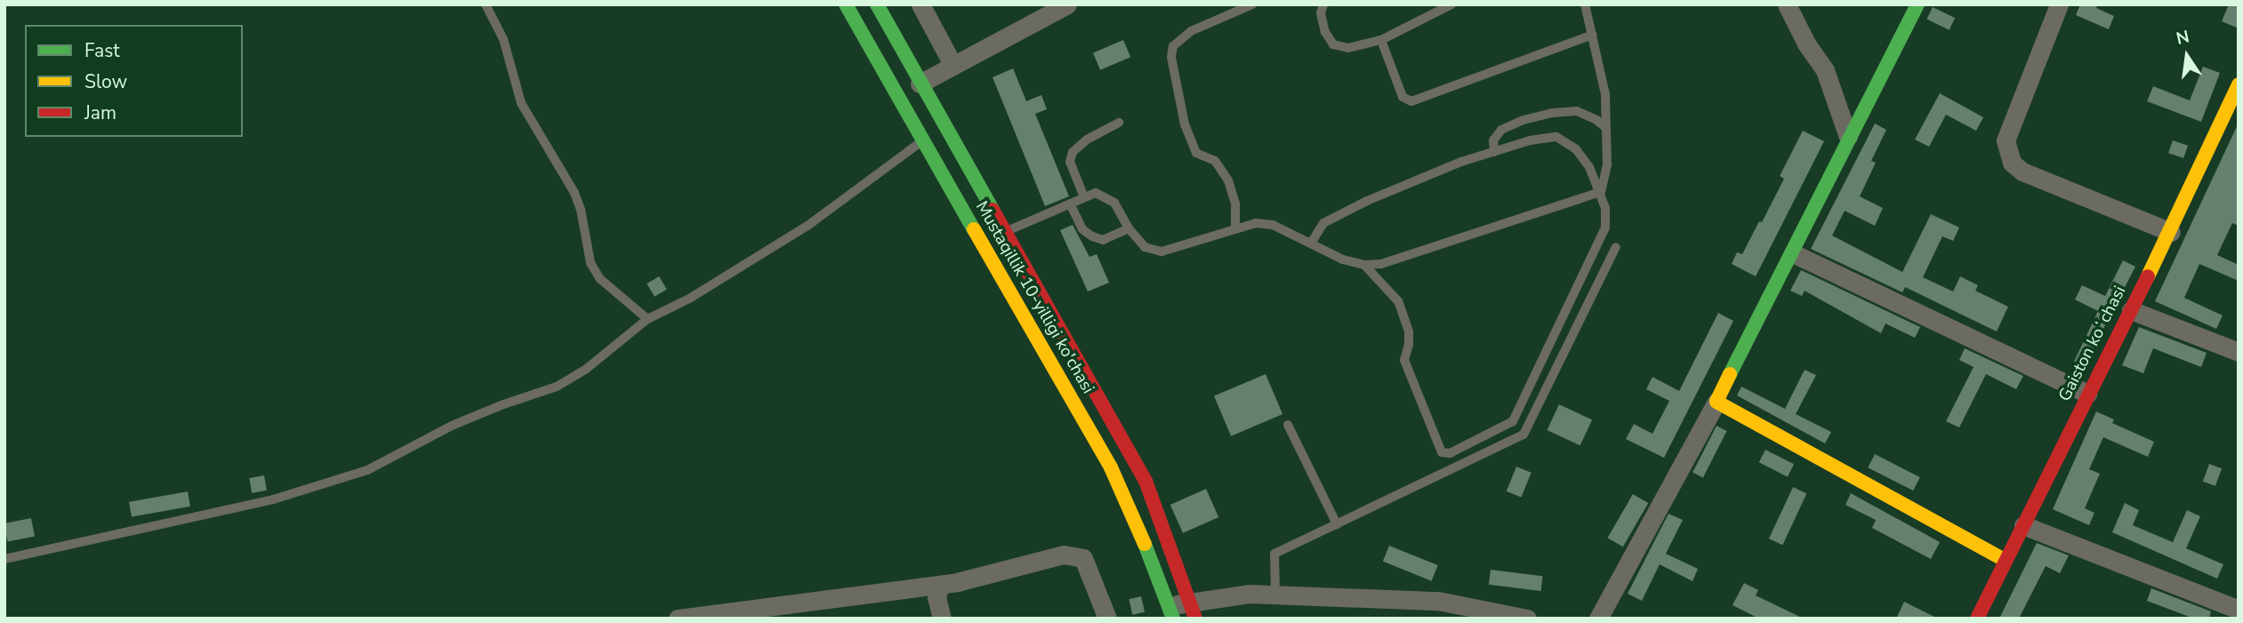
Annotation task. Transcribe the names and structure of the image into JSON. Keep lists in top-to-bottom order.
{
  "streets": {
    "street": ["Mustaqillik 10-yilligi ko'chasi", "Gaiston koʻchasi"]
  },
  "legend": ["Fast", "Slow", "Jam"],
  "north": "top"
}
